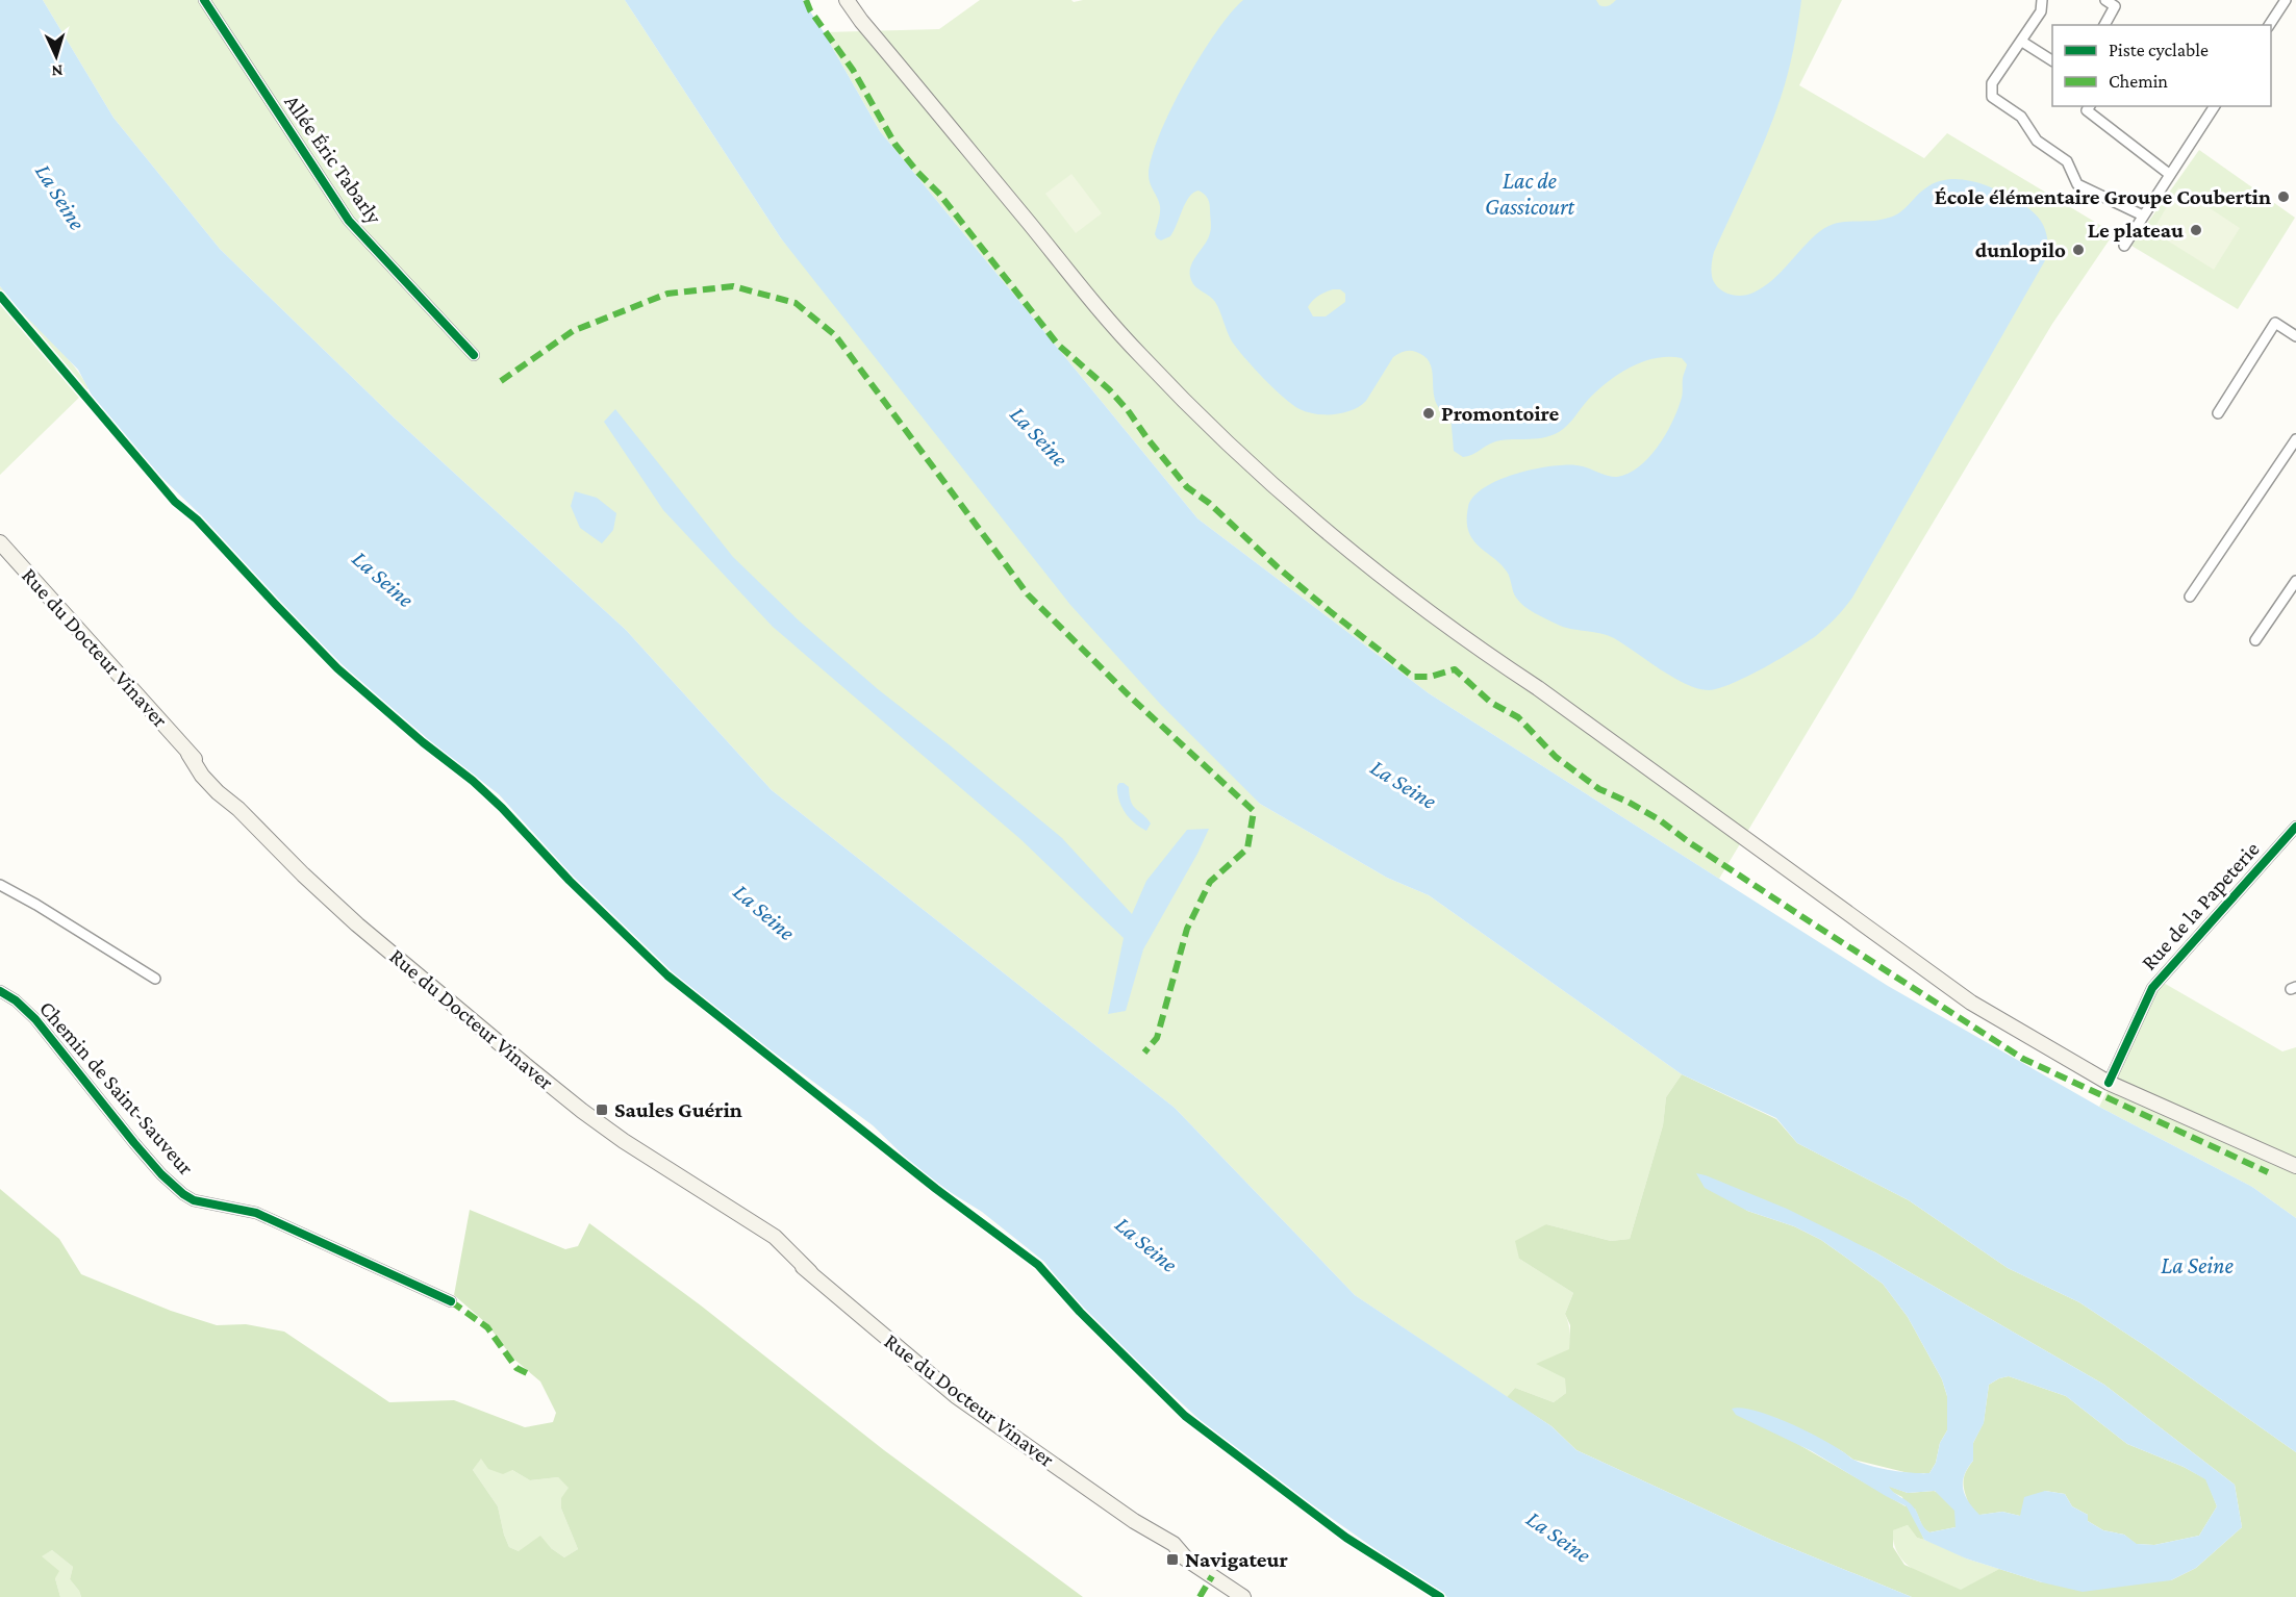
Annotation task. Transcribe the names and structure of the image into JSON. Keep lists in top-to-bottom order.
{
  "streets": {
    "main road": ["Rue du Docteur Vinaver"],
    "street": ["Allée Éric Tabarly", "Rue de la Papeterie", "Chemin de Saint-Sauveur"]
  },
  "water": ["Lac de Gassicourt", "La Seine"],
  "places": {
    "other": [
      "École élémentaire Groupe Coubertin",
      "Le plateau",
      "dunlopilo",
      "Promontoire"
    ],
    "transit": ["Saules Guérin", "Navigateur"]
  },
  "legend": ["Piste cyclable", "Chemin"],
  "north": "bottom"
}
